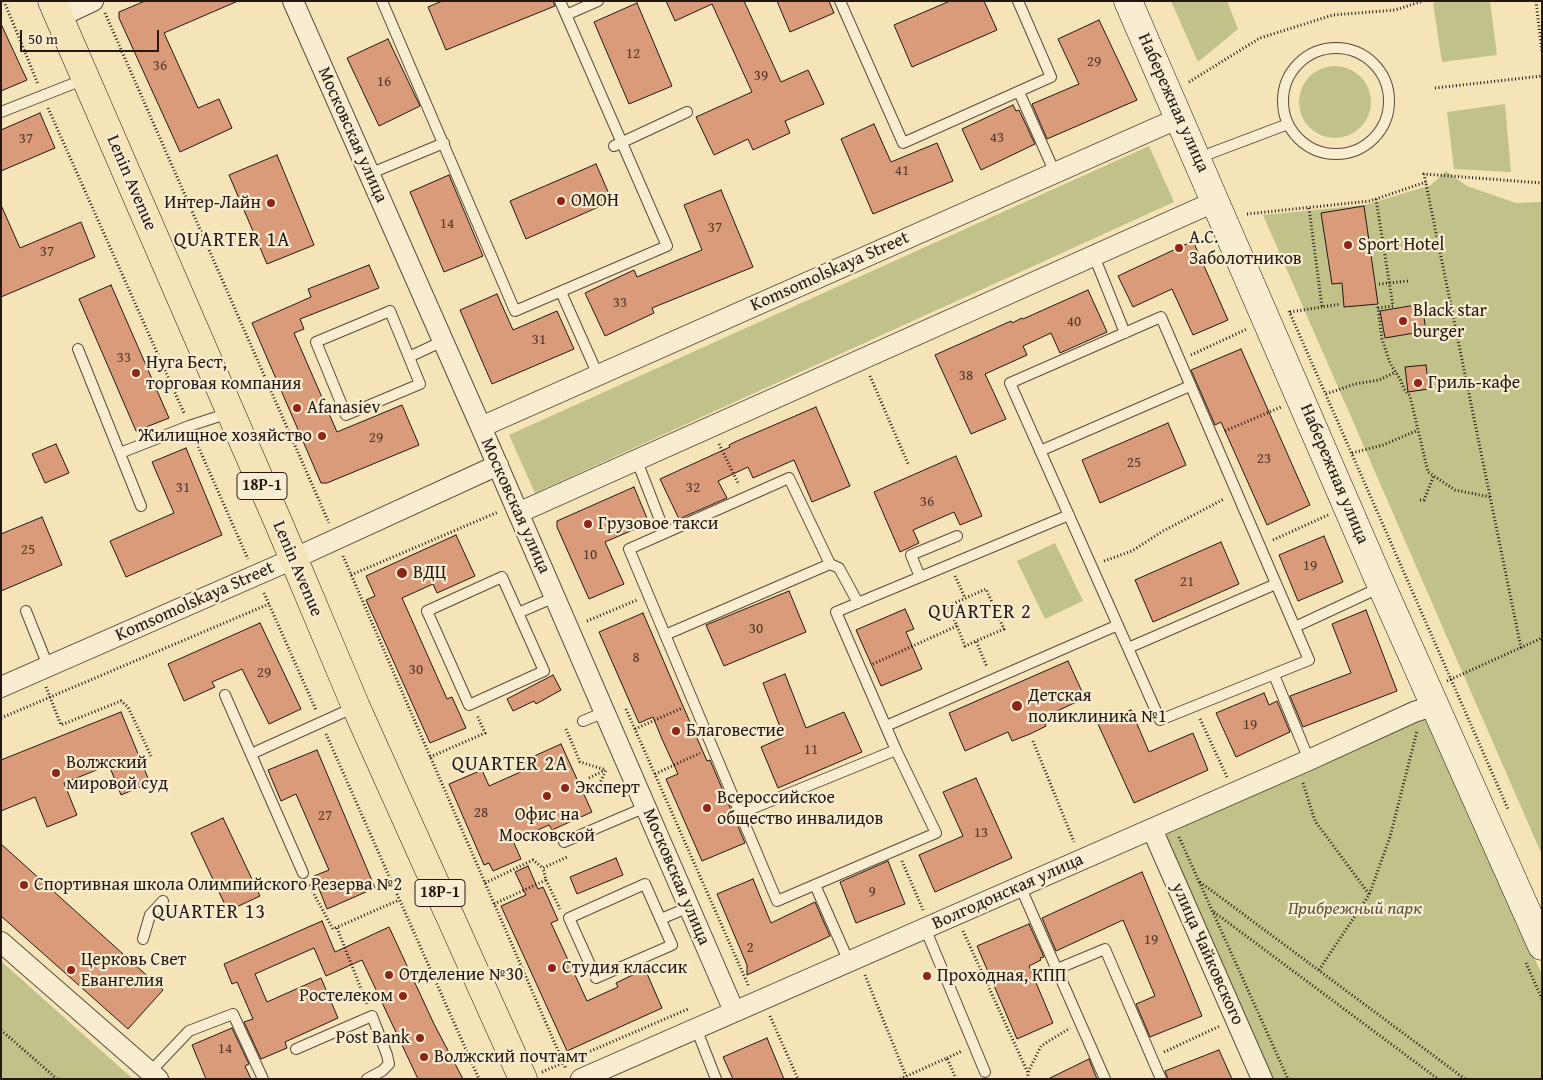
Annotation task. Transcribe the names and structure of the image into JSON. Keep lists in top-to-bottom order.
{
  "streets": {
    "main road": ["Lenin Avenue", "18Р-1"],
    "street": [
      "Набережная улица",
      "Московская улица",
      "Komsomolskaya Street",
      "Волгодонская улица",
      "улица Чайковского"
    ]
  },
  "crossings": [
    ["Набережная улица", "Komsomolskaya Street"],
    ["Набережная улица", "Волгодонская улица"],
    ["Московская улица", "Komsomolskaya Street"],
    ["Московская улица", "Волгодонская улица"],
    ["Lenin Avenue", "Komsomolskaya Street"],
    ["Волгодонская улица", "улица Чайковского"]
  ],
  "districts": [
    "QUARTER 1A",
    "QUARTER 2",
    "QUARTER 2A",
    "QUARTER 13"
  ],
  "parks": ["Прибрежный парк"],
  "places": [
    "ОМОН",
    "Интер-Лайн",
    "Sport Hotel",
    "А.С. Заболотников",
    "Black star burger",
    "Нуга Бест, торговая компания",
    "Гриль-кафе",
    "Afanasiev",
    "Жилищное хозяйство",
    "Грузовое такси",
    "ВДЦ",
    "Детская поликлиника №1",
    "Благовестие",
    "Волжский мировой суд",
    "Эксперт",
    "Офис на Московской",
    "Всероссийское общество инвалидов",
    "Спортивная школа Олимпийского Резерва №2",
    "Студия классик",
    "Церковь Свет Евангелия",
    "Отделение №30",
    "Проходная, КПП",
    "Ростелеком",
    "Post Bank",
    "Волжский почтамт"
  ],
  "house_numbers": [
    "12",
    "29",
    "36",
    "39",
    "16",
    "43",
    "37",
    "41",
    "14",
    "37",
    "37",
    "33",
    "40",
    "31",
    "33",
    "38",
    "29",
    "23",
    "25",
    "31",
    "32",
    "36",
    "25",
    "10",
    "19",
    "21",
    "30",
    "8",
    "30",
    "29",
    "19",
    "11",
    "28",
    "27",
    "13",
    "9",
    "19",
    "2",
    "14"
  ],
  "scale_bar": "50 m"
}
